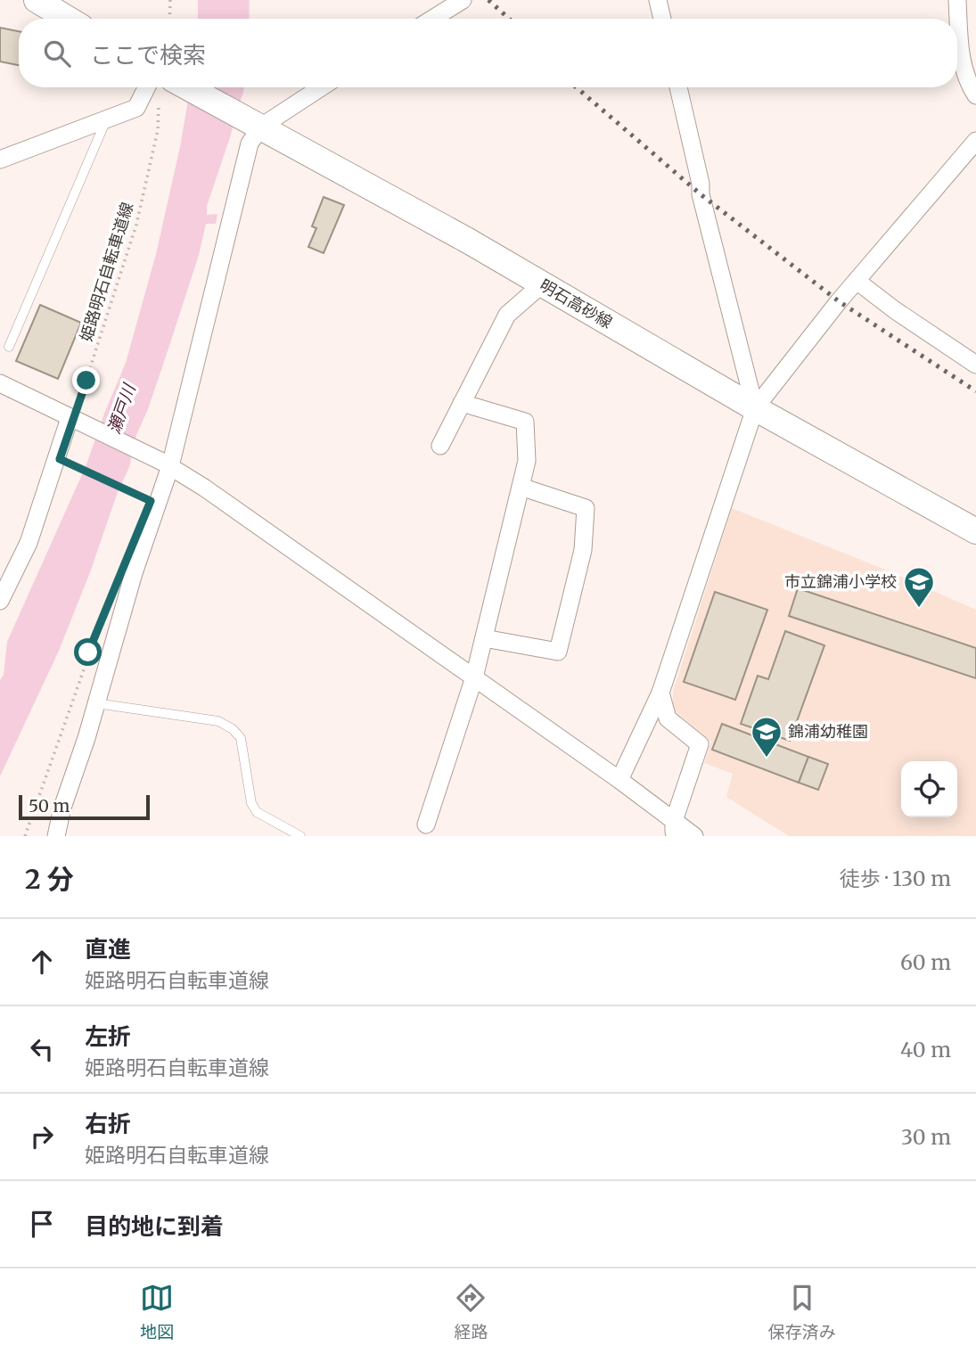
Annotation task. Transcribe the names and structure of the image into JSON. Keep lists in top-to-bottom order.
{
  "streets": {
    "main road": ["明石高砂線"],
    "path": ["姫路明石自転車道線"]
  },
  "crossings": [
    ["姫路明石自転車道線", "明石高砂線"]
  ],
  "water": ["瀬戸川"],
  "places": {
    "school or university": ["市立錦浦小学校", "錦浦幼稚園"]
  },
  "scale_bar": "50 m",
  "page": {
    "search": "ここで検索",
    "scale": "50 m",
    "heading": ["2 分", "徒歩 · 130 m"],
    "list": [
      ["直進", "姫路明石自転車道線", "60 m"],
      ["左折", "姫路明石自転車道線", "40 m"],
      ["右折", "姫路明石自転車道線", "30 m"],
      "目的地に到着"
    ],
    "nav": ["地図", "経路", "保存済み"]
  }
}
